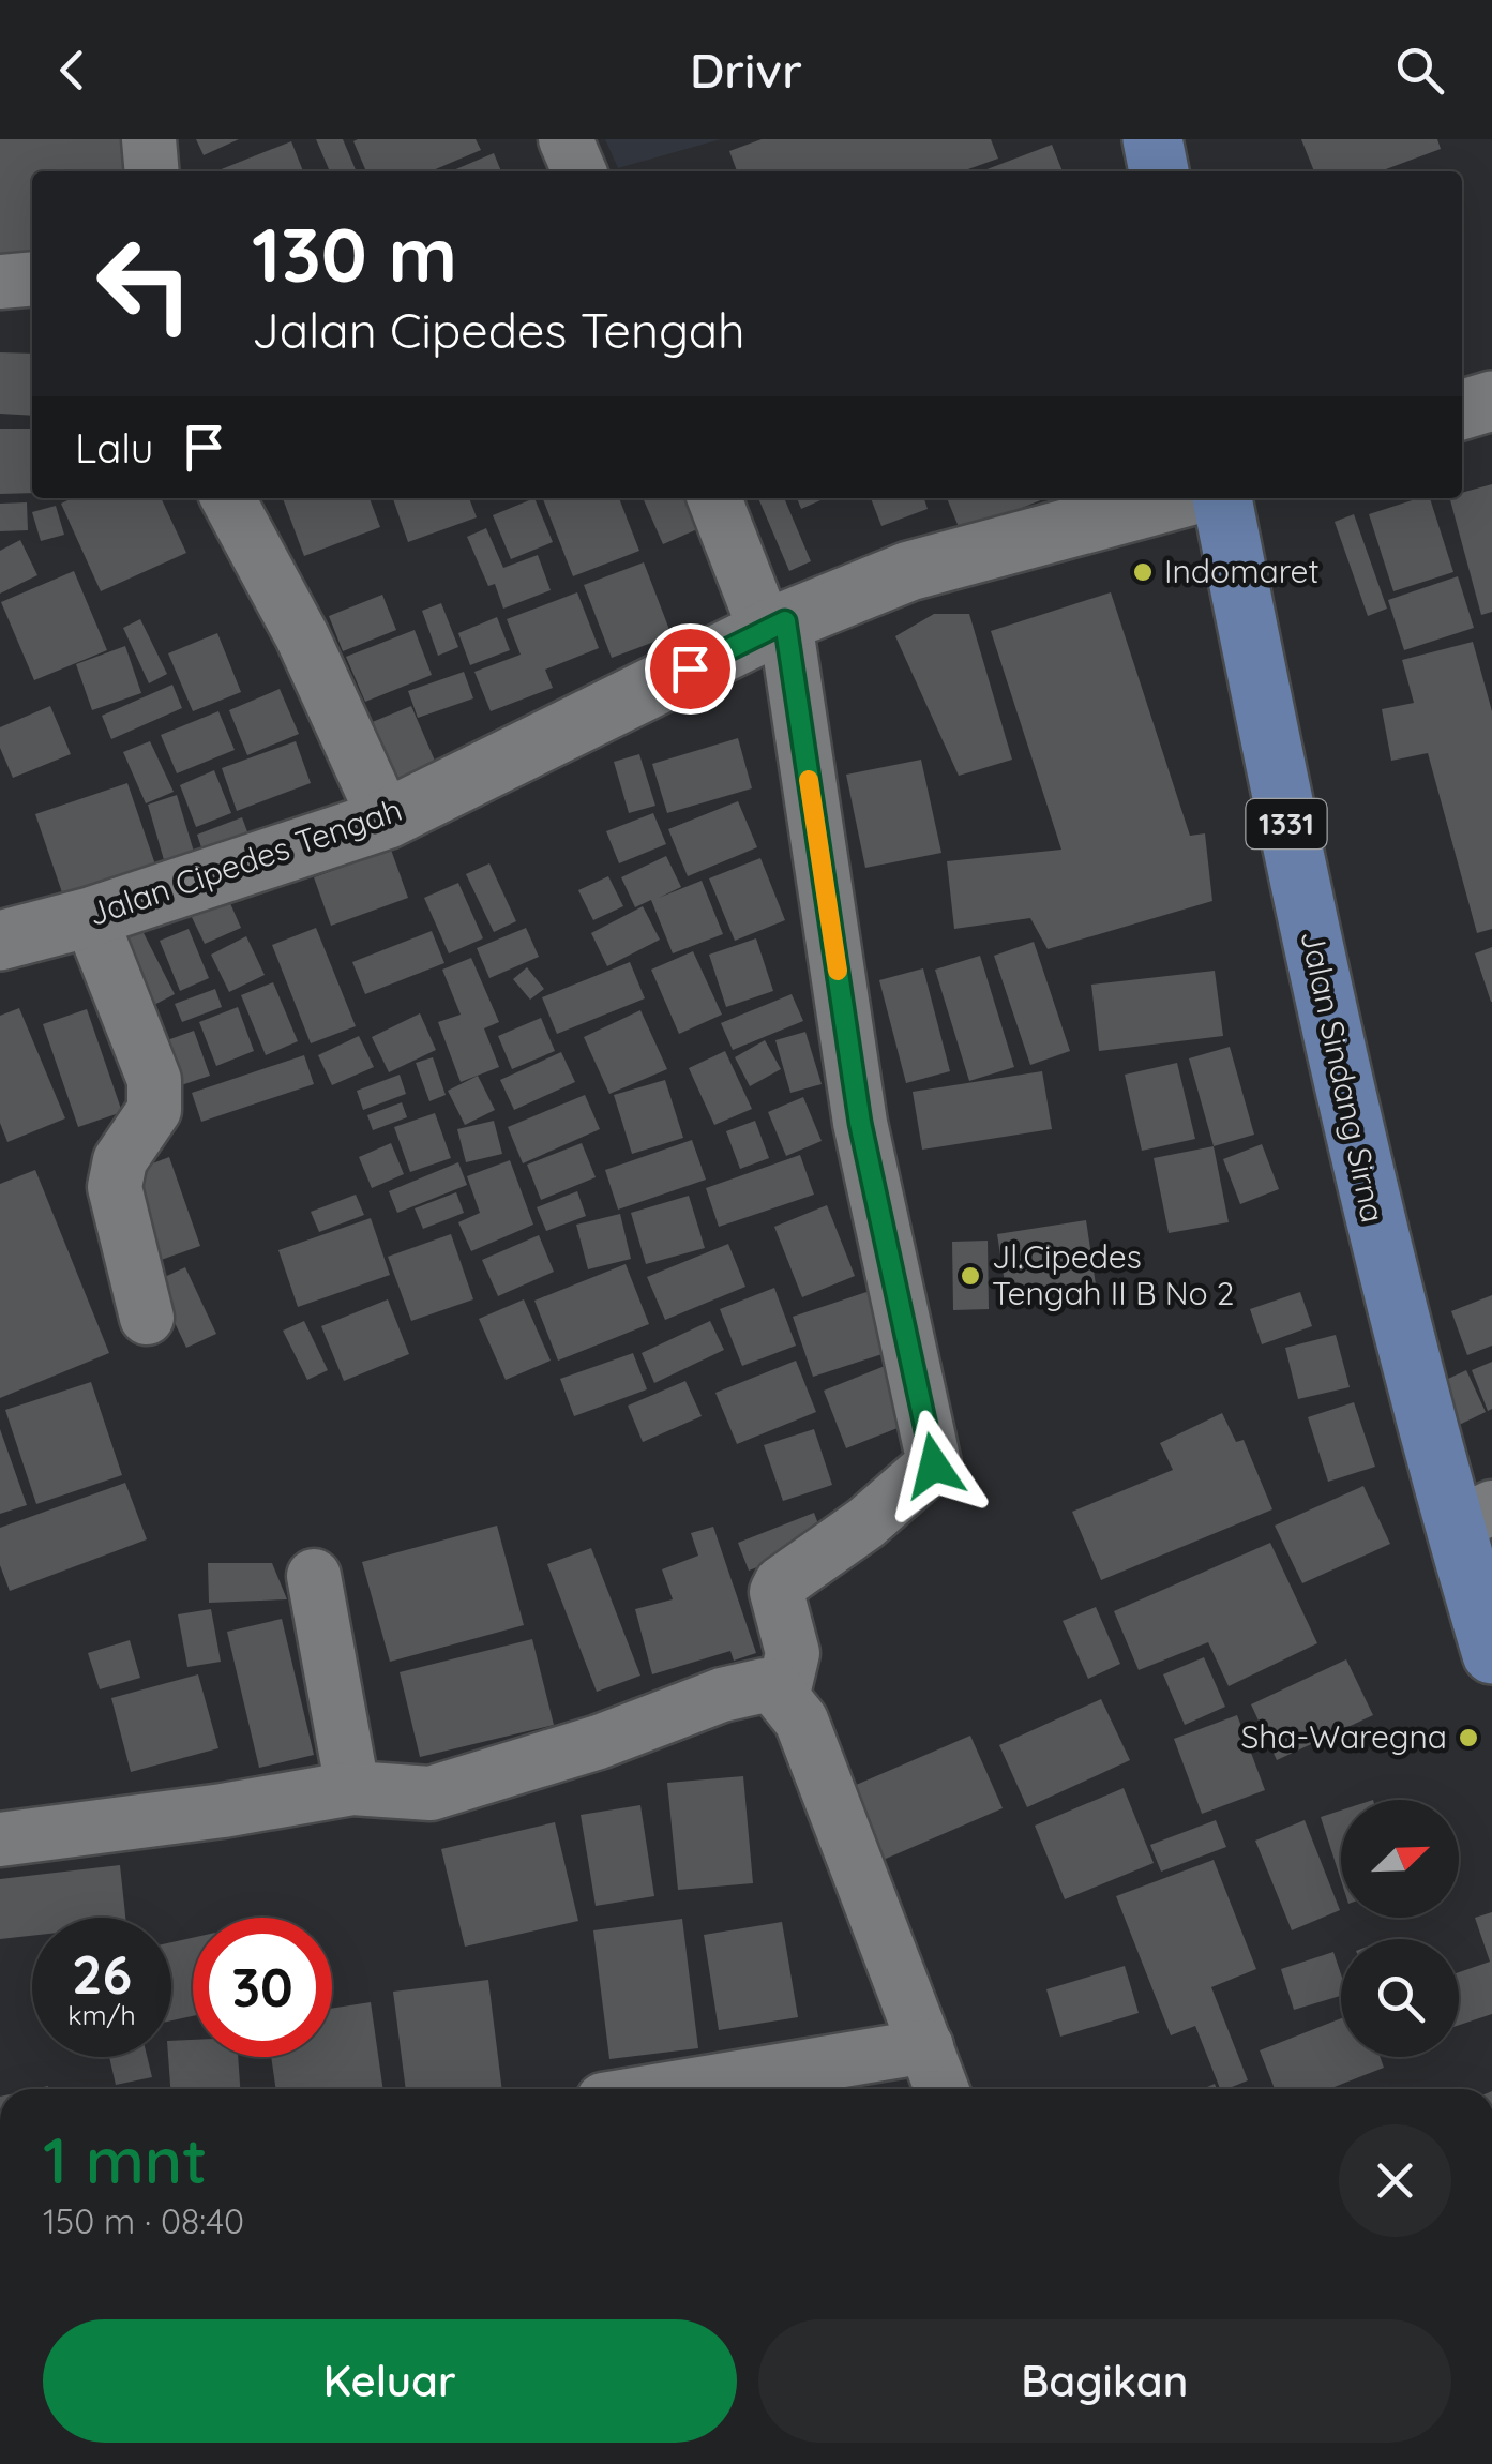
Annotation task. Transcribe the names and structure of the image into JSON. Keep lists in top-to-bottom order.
{
  "streets": {
    "main road": ["1331", "Jalan Sindang Sirna"],
    "street": ["Jalan Cipedes Tengah"]
  },
  "places": ["Indomaret", "Jl.Cipedes Tengah II B No 2", "Sha-Waregna"],
  "north": "top right",
  "page": {
    "header": "Drivr",
    "turn": ["130 m", "Jalan Cipedes Tengah"],
    "then": "Lalu",
    "speed": "26 km/h",
    "limit": "30",
    "heading": ["1 mnt", "150 m · 08:40"],
    "buttons": ["Keluar", "Bagikan"]
  }
}
